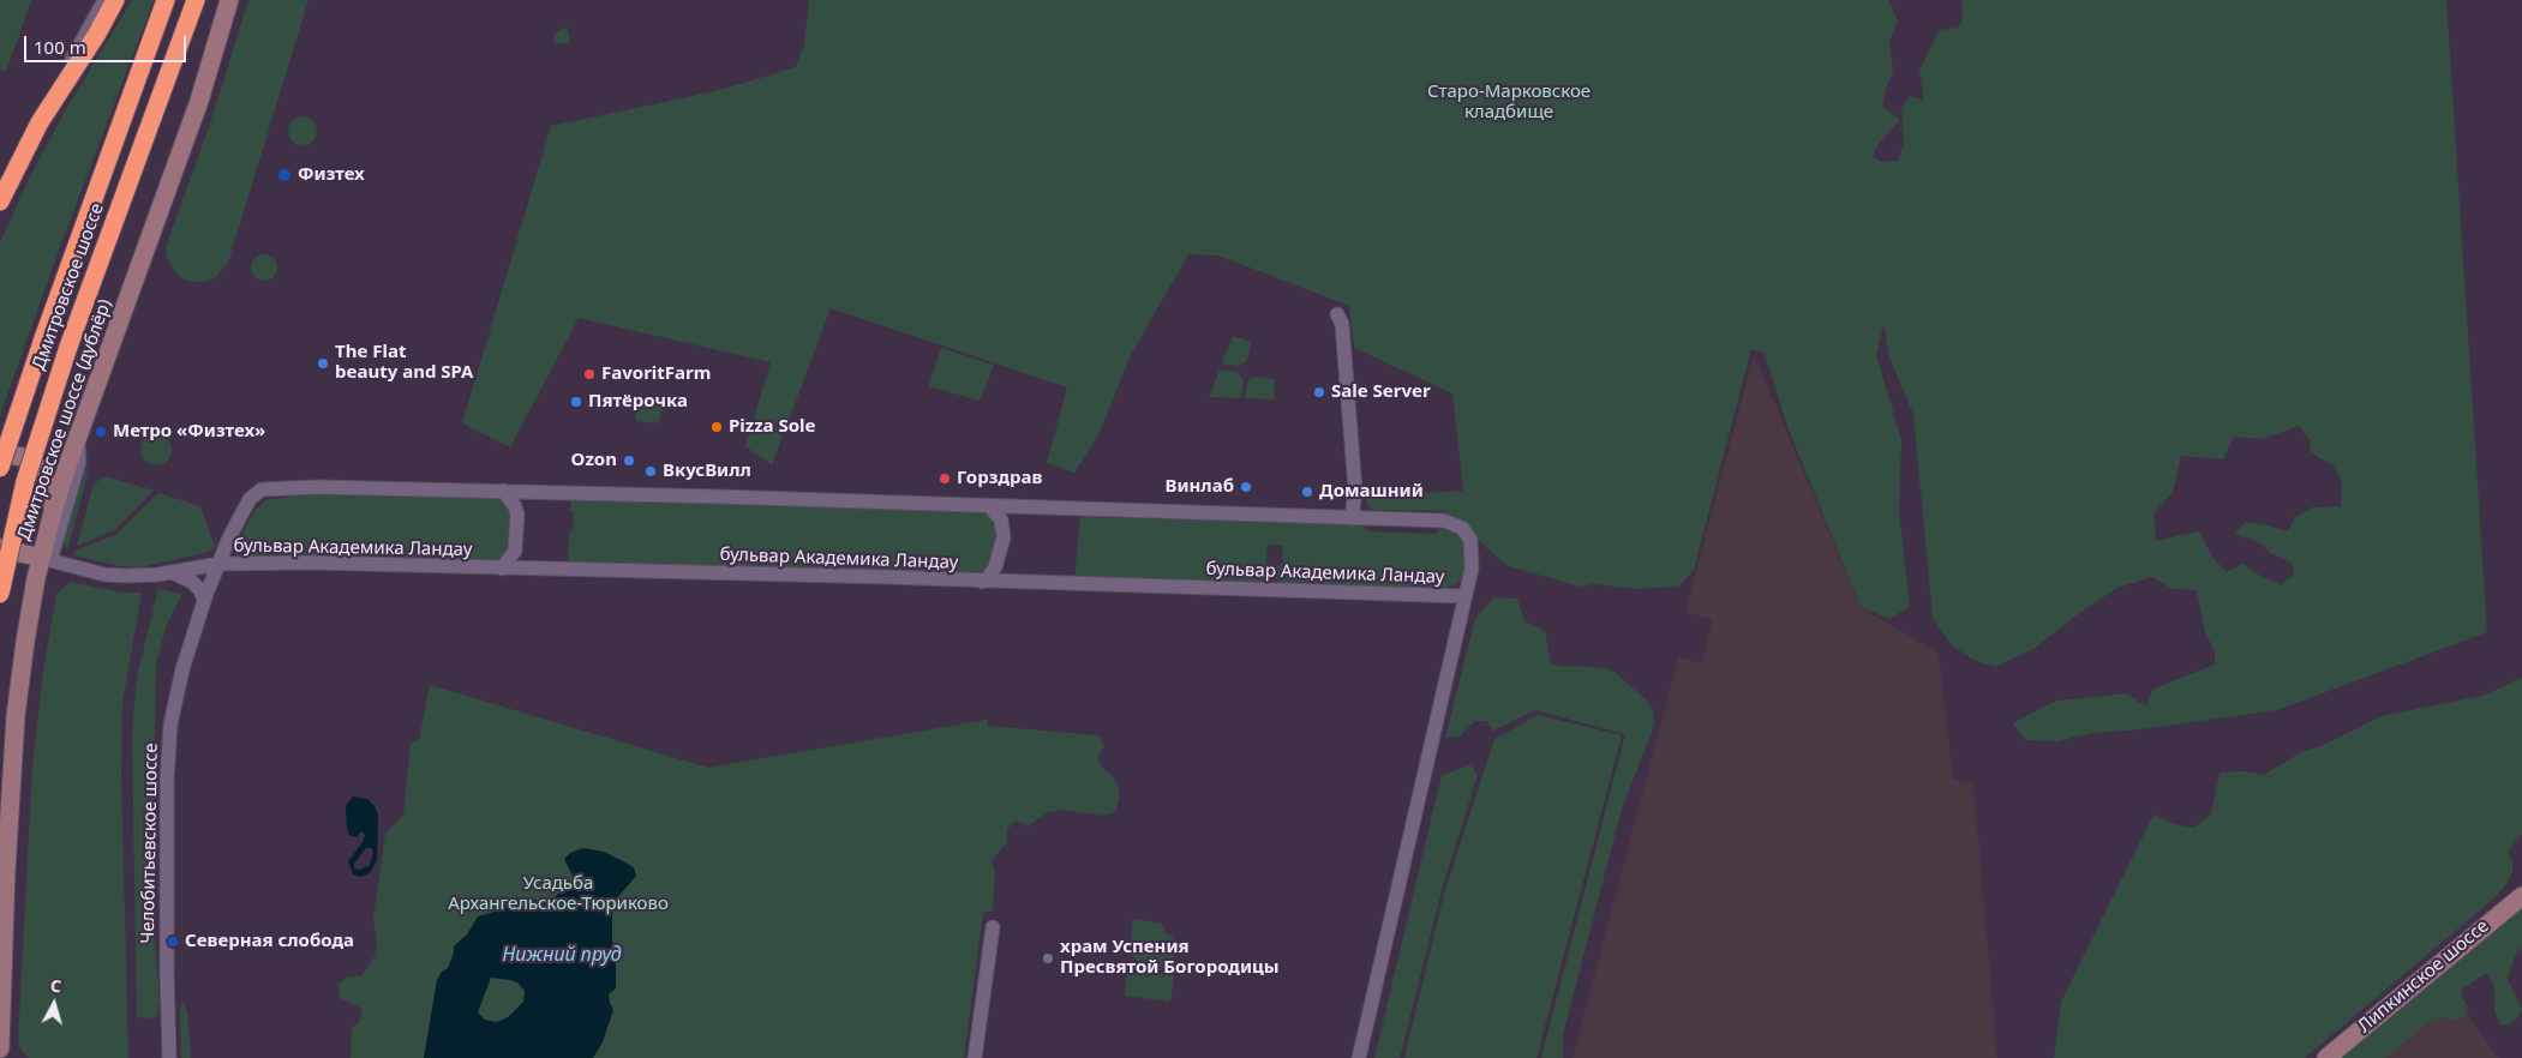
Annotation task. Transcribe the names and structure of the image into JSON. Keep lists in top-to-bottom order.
{
  "streets": {
    "highway": ["Дмитровское шоссе"],
    "main road": ["Дмитровское шоссе (дублёр)", "Липкинское шоссе"],
    "street": ["бульвар Академика Ландау", "Челобитьевское шоссе"]
  },
  "crossings": [
    ["Дмитровское шоссе (дублёр)", "бульвар Академика Ландау"],
    ["бульвар Академика Ландау", "Челобитьевское шоссе"]
  ],
  "water": ["Нижний пруд"],
  "parks": ["Старо-Марковское кладбище", "Усадьба Архангельское-Тюриково"],
  "places": [
    "Физтех",
    "The Flat beauty and SPA",
    "FavoritFarm",
    "Sale Server",
    "Пятёрочка",
    "Pizza Sole",
    "Метро «Физтех»",
    "Ozon",
    "ВкусВилл",
    "Горздрав",
    "Винлаб",
    "Домашний",
    "Северная слобода",
    "храм Успения Пресвятой Богородицы"
  ],
  "scale_bar": "100 m",
  "north": "top"
}
